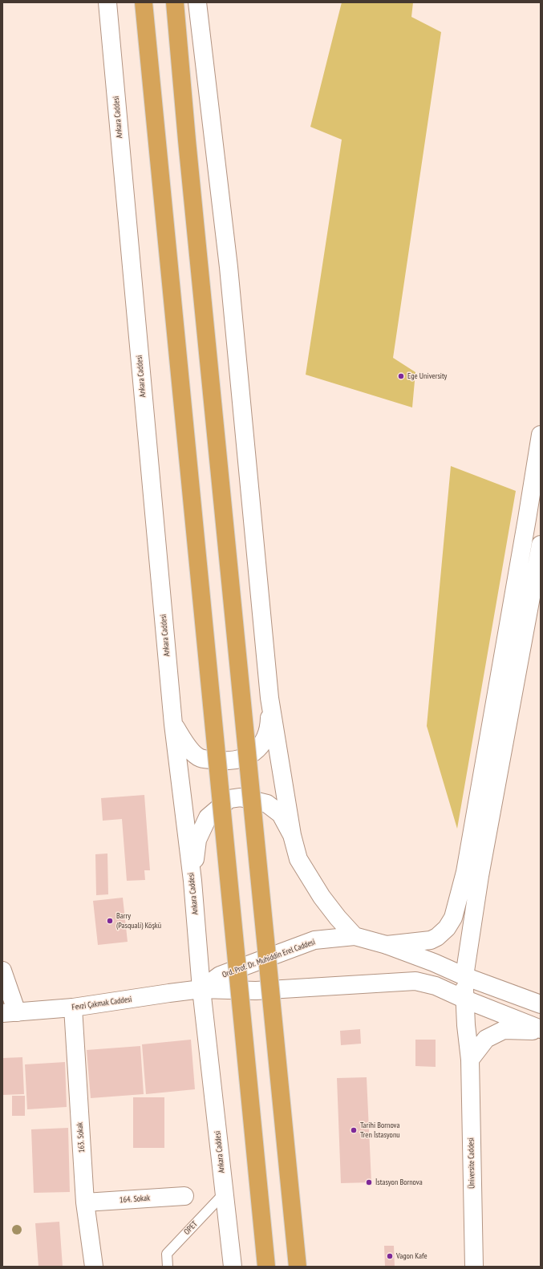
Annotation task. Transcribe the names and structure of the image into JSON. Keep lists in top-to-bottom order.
{
  "streets": {
    "main road": [
      "Ankara Caddesi",
      "Ord. Prof. Dr. Muhiddin Erel Caddesi",
      "Fevzi Çakmak Caddesi",
      "163. Sokak",
      "Üniversite Caddesi",
      "164. Sokak"
    ],
    "lane": ["OPET"]
  },
  "crossings": [
    ["Ankara Caddesi", "Ord. Prof. Dr. Muhiddin Erel Caddesi"],
    ["Ankara Caddesi", "Fevzi Çakmak Caddesi"],
    ["Ankara Caddesi", "OPET"],
    ["Ord. Prof. Dr. Muhiddin Erel Caddesi", "Fevzi Çakmak Caddesi"],
    ["Ord. Prof. Dr. Muhiddin Erel Caddesi", "Üniversite Caddesi"],
    ["Fevzi Çakmak Caddesi", "163. Sokak"],
    ["163. Sokak", "164. Sokak"]
  ],
  "places": [
    "Ege University",
    "Barry (Pasquali) Köşkü",
    "Tarihi Bornova Tren İstasyonu",
    "İstasyon Bornova",
    "Vagon Kafe"
  ]
}
